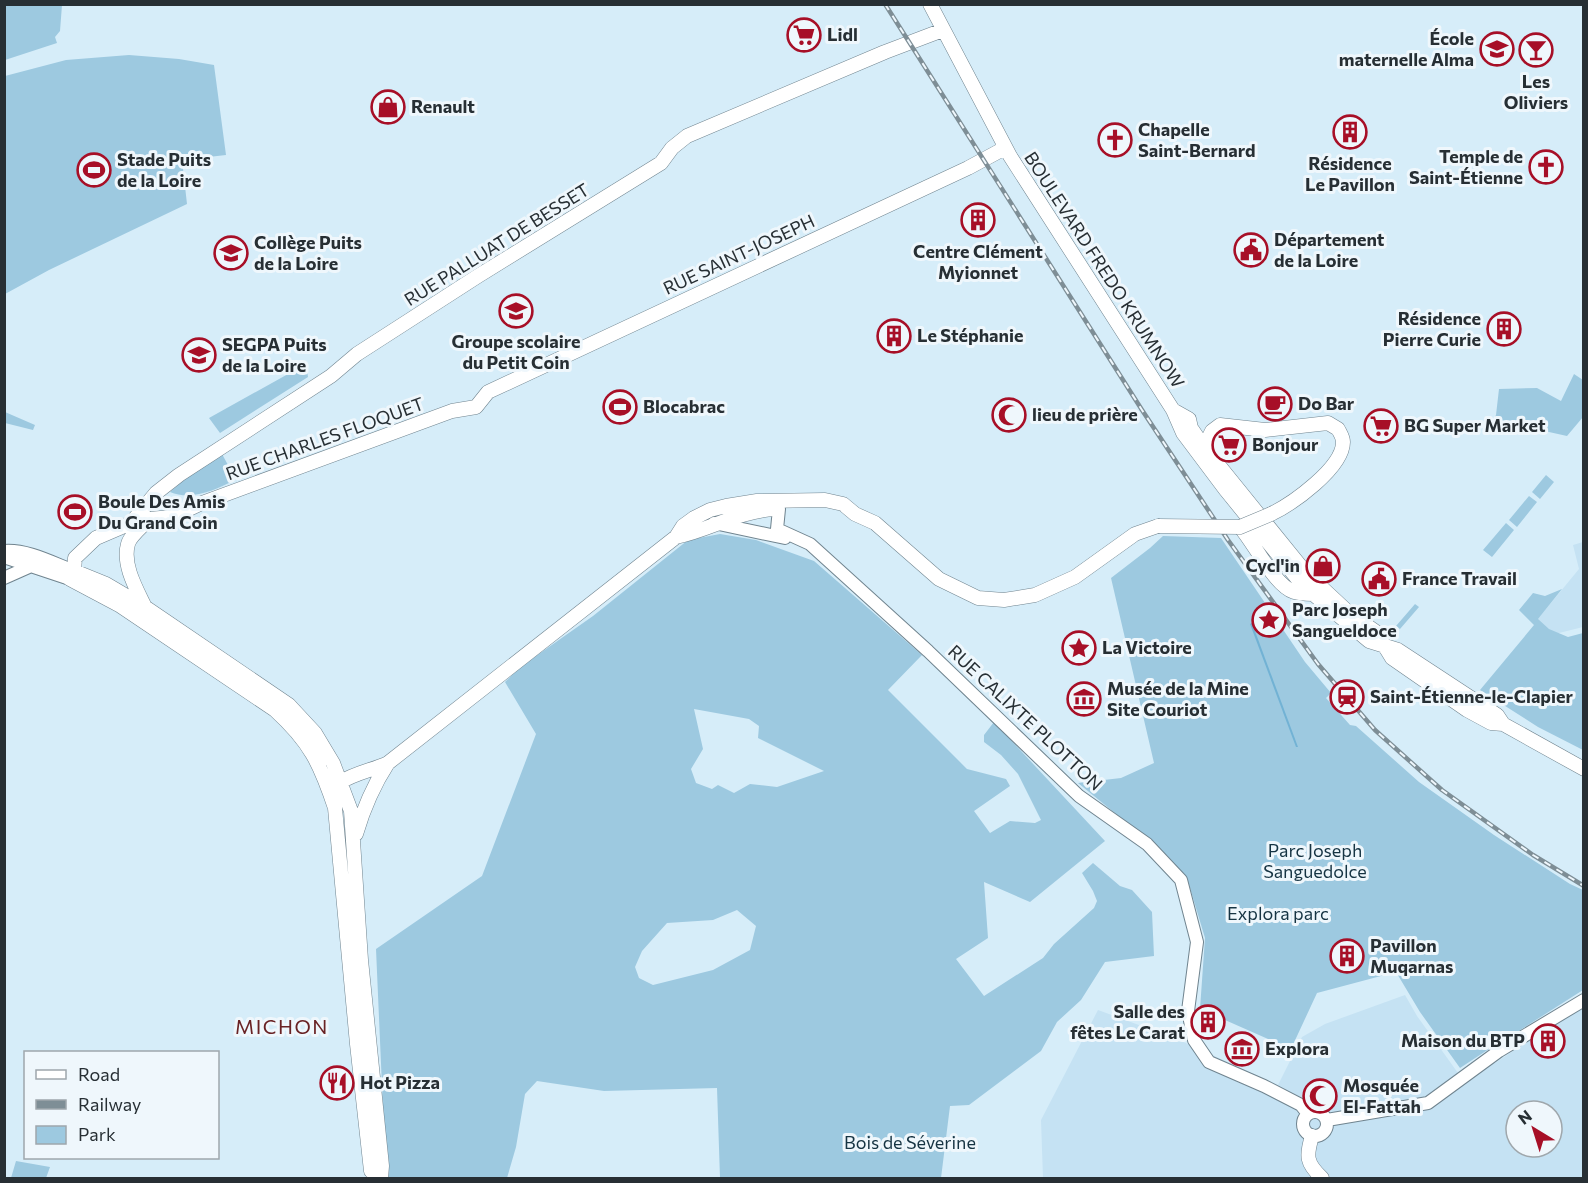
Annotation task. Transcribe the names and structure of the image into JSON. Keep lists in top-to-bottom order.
{
  "streets": {
    "main road": [
      "RUE PALLUAT DE BESSET",
      "RUE SAINT-JOSEPH",
      "BOULEVARD FREDO KRUMNOW",
      "RUE CHARLES FLOQUET"
    ],
    "street": ["RUE CALIXTE PLOTTON"]
  },
  "crossings": [
    ["RUE PALLUAT DE BESSET", "BOULEVARD FREDO KRUMNOW"],
    ["RUE SAINT-JOSEPH", "BOULEVARD FREDO KRUMNOW"],
    ["RUE SAINT-JOSEPH", "RUE CHARLES FLOQUET"]
  ],
  "districts": ["MICHON"],
  "parks": ["Parc Joseph Sanguedolce", "Explora parc", "Bois de Séverine"],
  "places": {
    "supermarket": ["Lidl", "BG Super Market", "Bonjour"],
    "school or university": [
      "École maternelle Alma",
      "Collège Puits de la Loire",
      "Groupe scolaire du Petit Coin",
      "SEGPA Puits de la Loire"
    ],
    "bar": ["Les Oliviers"],
    "shop": ["Renault", "Cycl'in"],
    "building": [
      "Résidence Le Pavillon",
      "Centre Clément Myionnet",
      "Résidence Pierre Curie",
      "Le Stéphanie",
      "Pavillon Muqarnas",
      "Salle des fêtes Le Carat",
      "Maison du BTP"
    ],
    "church": ["Chapelle Saint-Bernard", "Temple de Saint-Étienne"],
    "sports": ["Stade Puits de la Loire", "Blocabrac", "Boule Des Amis Du Grand Coin"],
    "public building": ["Département de la Loire", "France Travail"],
    "cafe": ["Do Bar"],
    "mosque": ["lieu de prière", "Mosquée El-Fattah"],
    "place": ["Parc Joseph Sangueldoce", "La Victoire"],
    "station": ["Saint-Étienne-le-Clapier"],
    "museum": ["Musée de la Mine Site Couriot", "Explora"],
    "restaurant": ["Hot Pizza"]
  },
  "legend": ["Road", "Railway", "Park"],
  "north": "top left"
}
